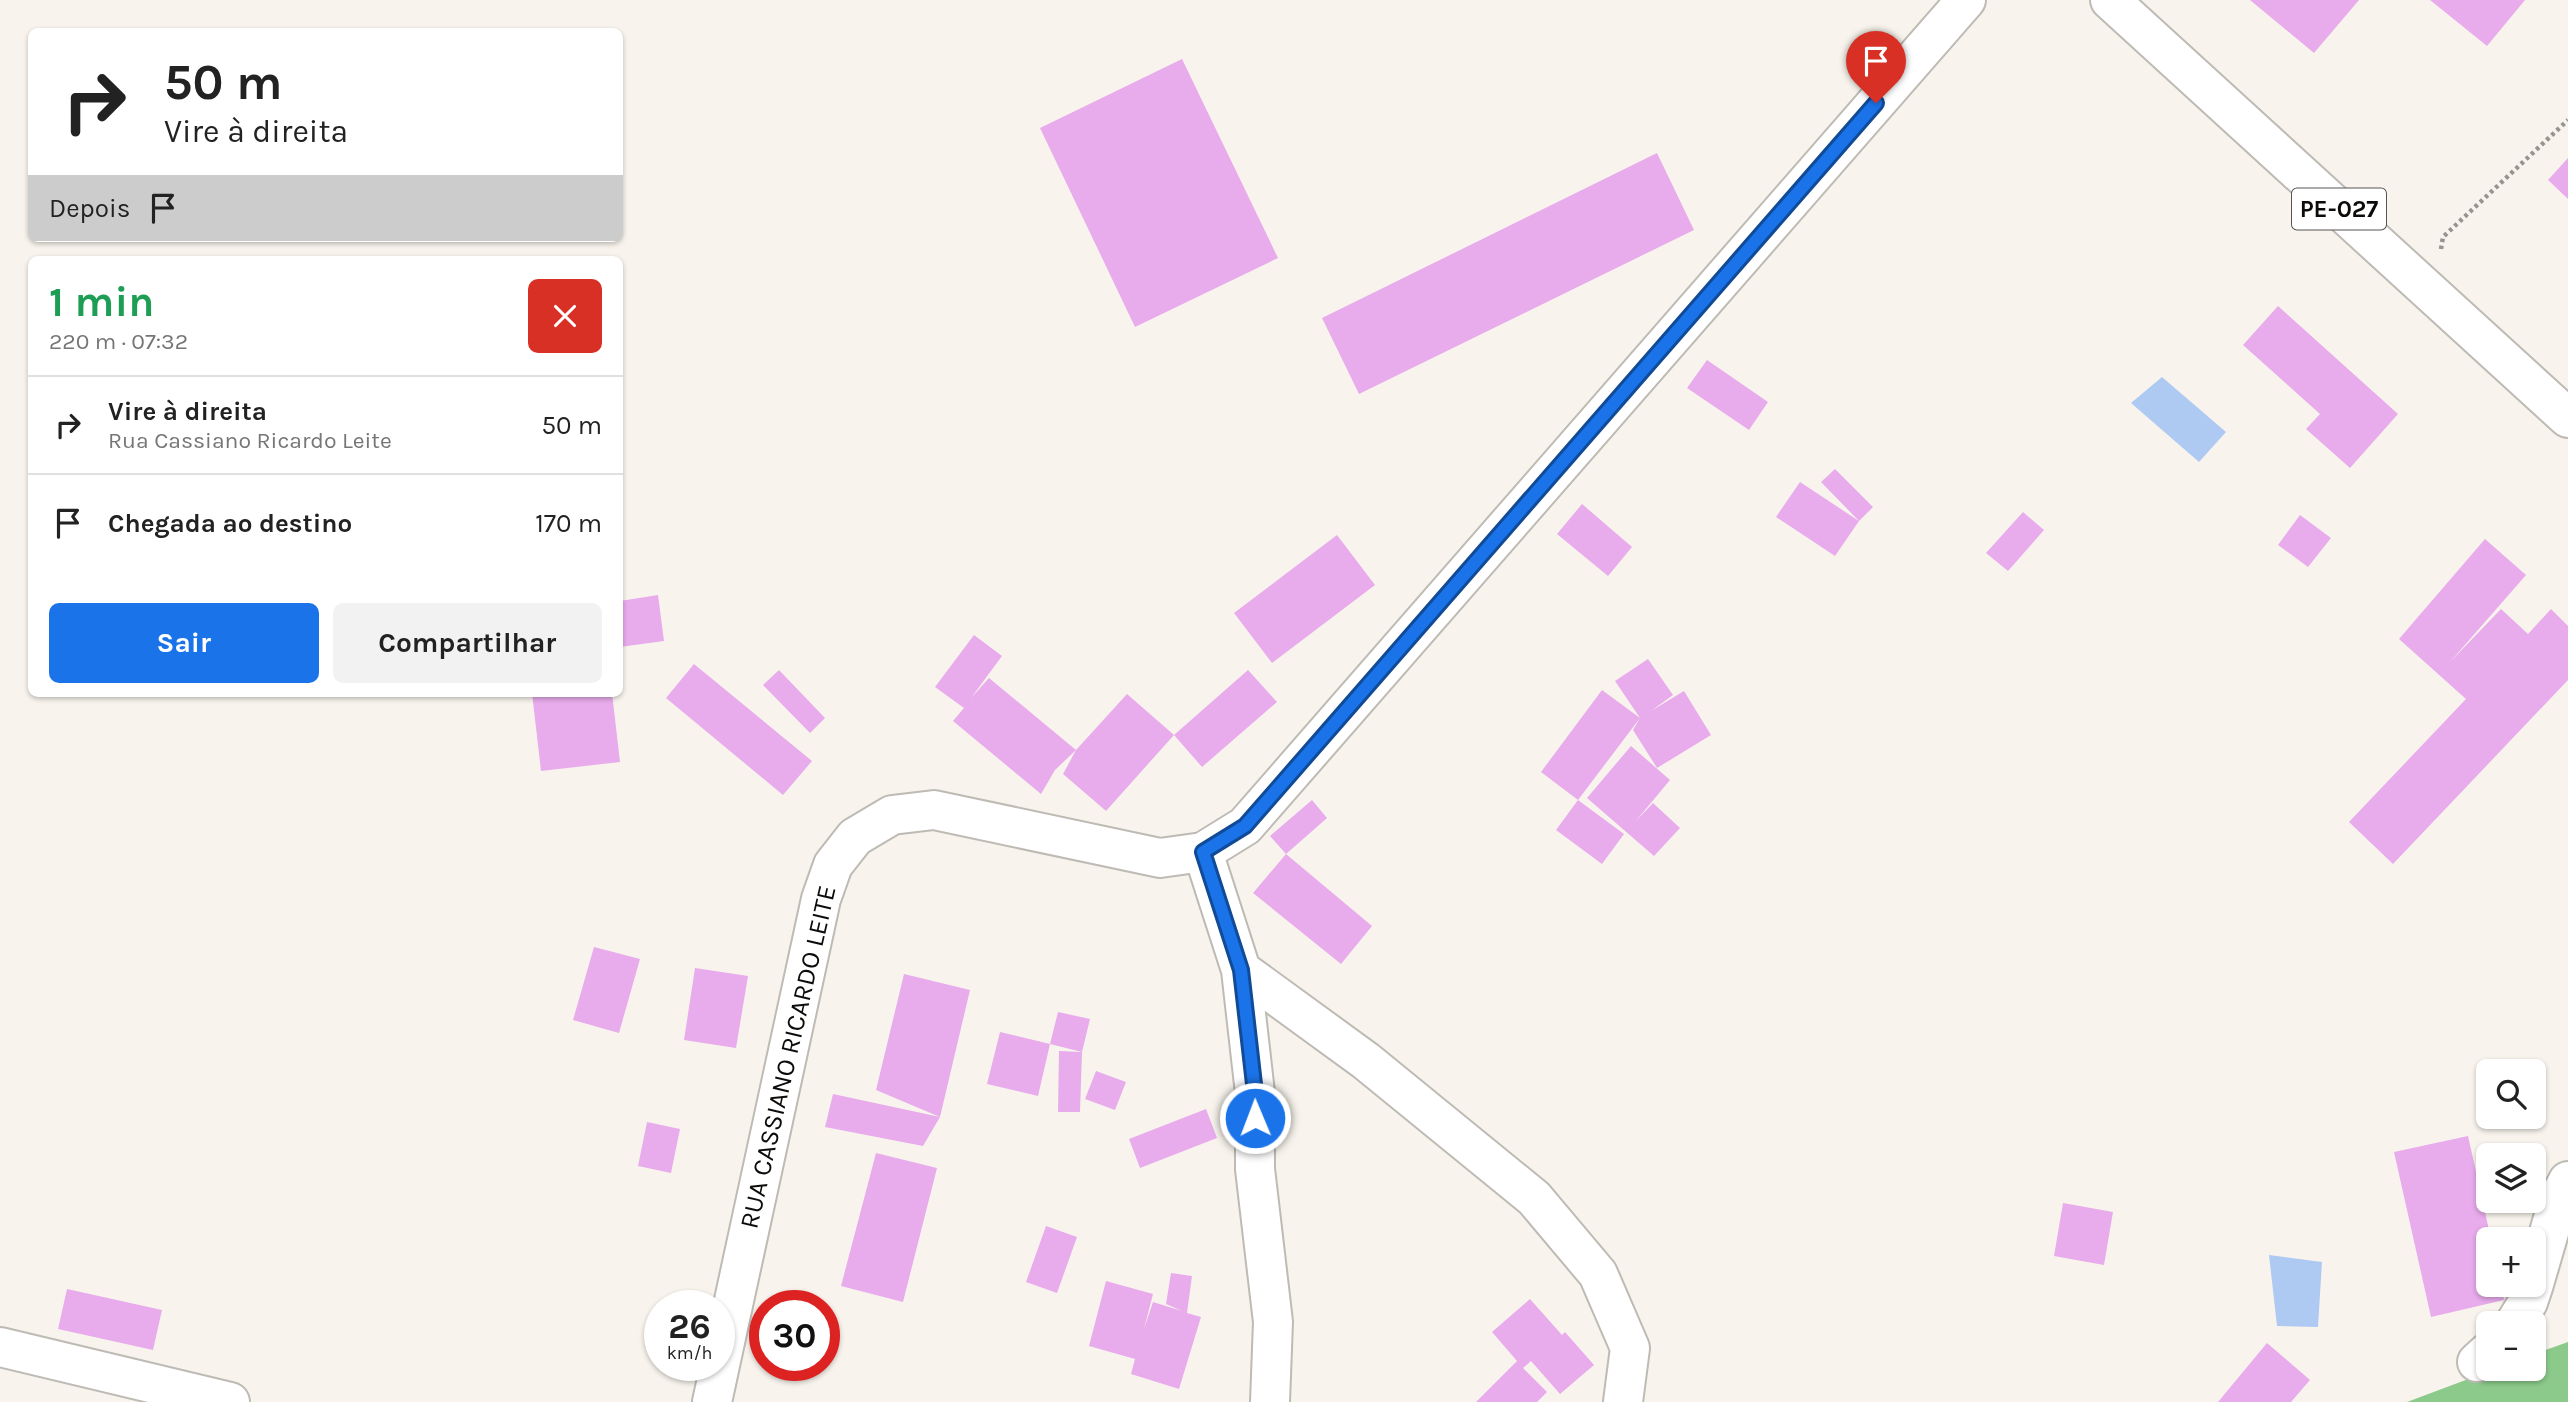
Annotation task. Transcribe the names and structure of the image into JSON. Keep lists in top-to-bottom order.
{
  "streets": {
    "street": ["PE-027", "RUA CASSIANO RICARDO LEITE"]
  },
  "page": {
    "turn": ["50 m", "Vire à direita"],
    "then": "Depois",
    "heading": ["1 min", "220 m · 07:32"],
    "list": [
      {
        "name": "Vire à direita",
        "note": "Rua Cassiano Ricardo Leite",
        "value": "50 m"
      },
      {
        "name": "Chegada ao destino",
        "value": "170 m"
      }
    ],
    "buttons": ["Sair", "Compartilhar"],
    "map_buttons": ["+", "−"],
    "speed": "26 km/h",
    "limit": "30"
  }
}
